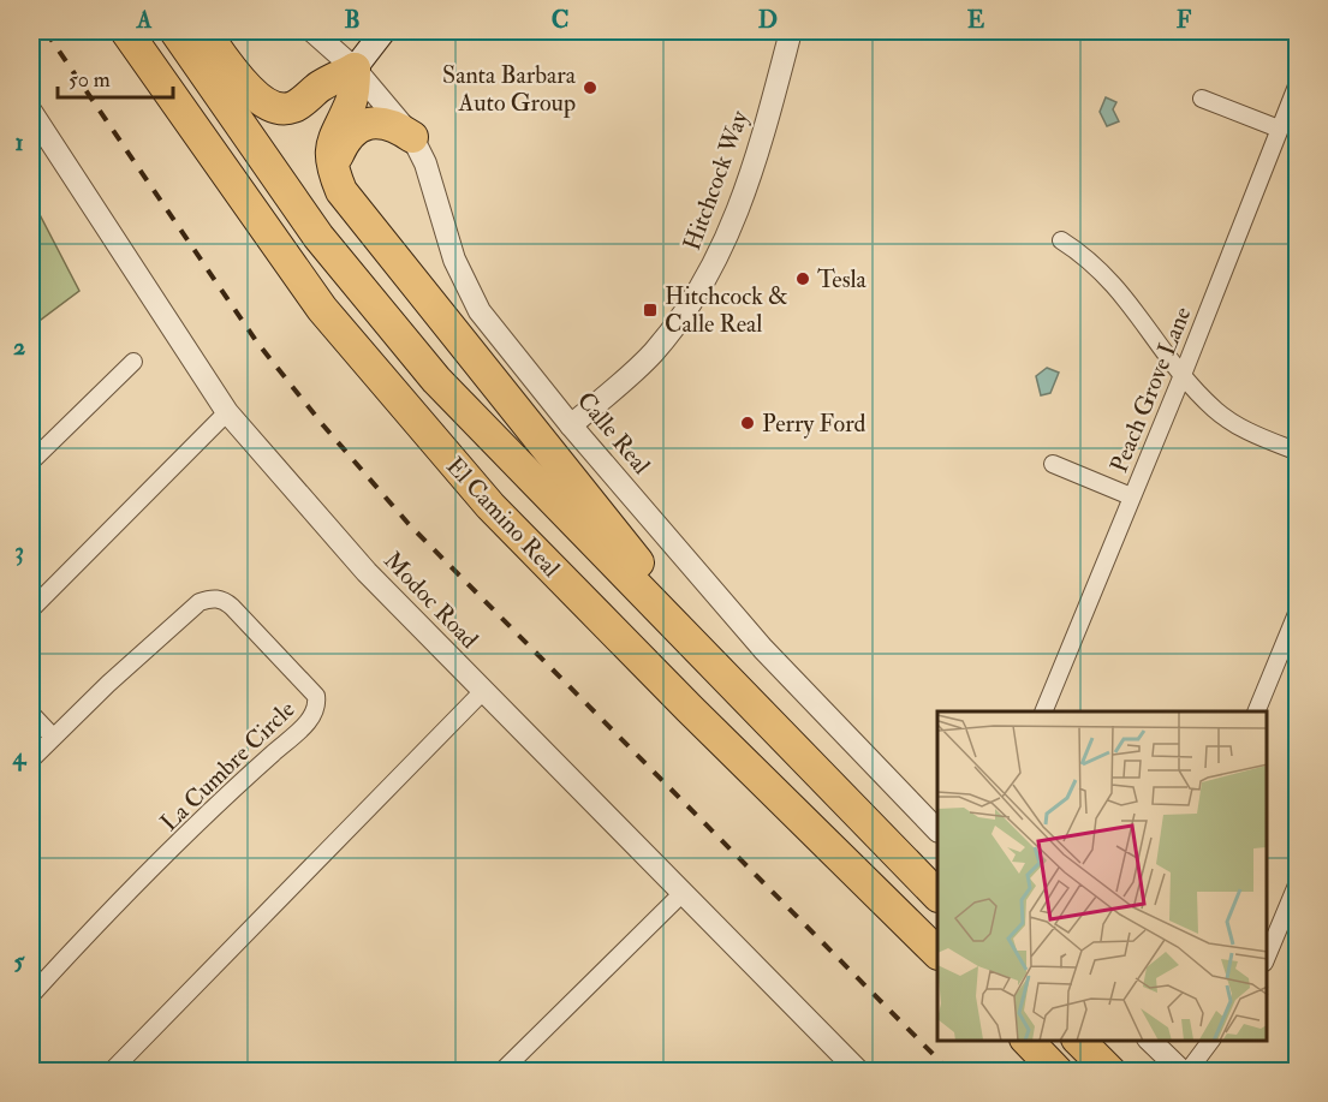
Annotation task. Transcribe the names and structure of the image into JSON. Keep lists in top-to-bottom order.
{
  "streets": {
    "highway": ["El Camino Real"],
    "street": [
      "Hitchcock Way",
      "Peach Grove Lane",
      "Calle Real",
      "Modoc Road",
      "La Cumbre Circle"
    ]
  },
  "crossings": [
    ["Hitchcock Way", "Calle Real"]
  ],
  "places": {
    "other": ["Santa Barbara Auto Group", "Tesla", "Perry Ford"],
    "transit": ["Hitchcock & Calle Real"]
  },
  "scale_bar": "50 m",
  "grid": {
    "columns": [
      "A",
      "B",
      "C",
      "D",
      "E",
      "F"
    ],
    "rows": [
      "1",
      "2",
      "3",
      "4",
      "5"
    ]
  }
}
